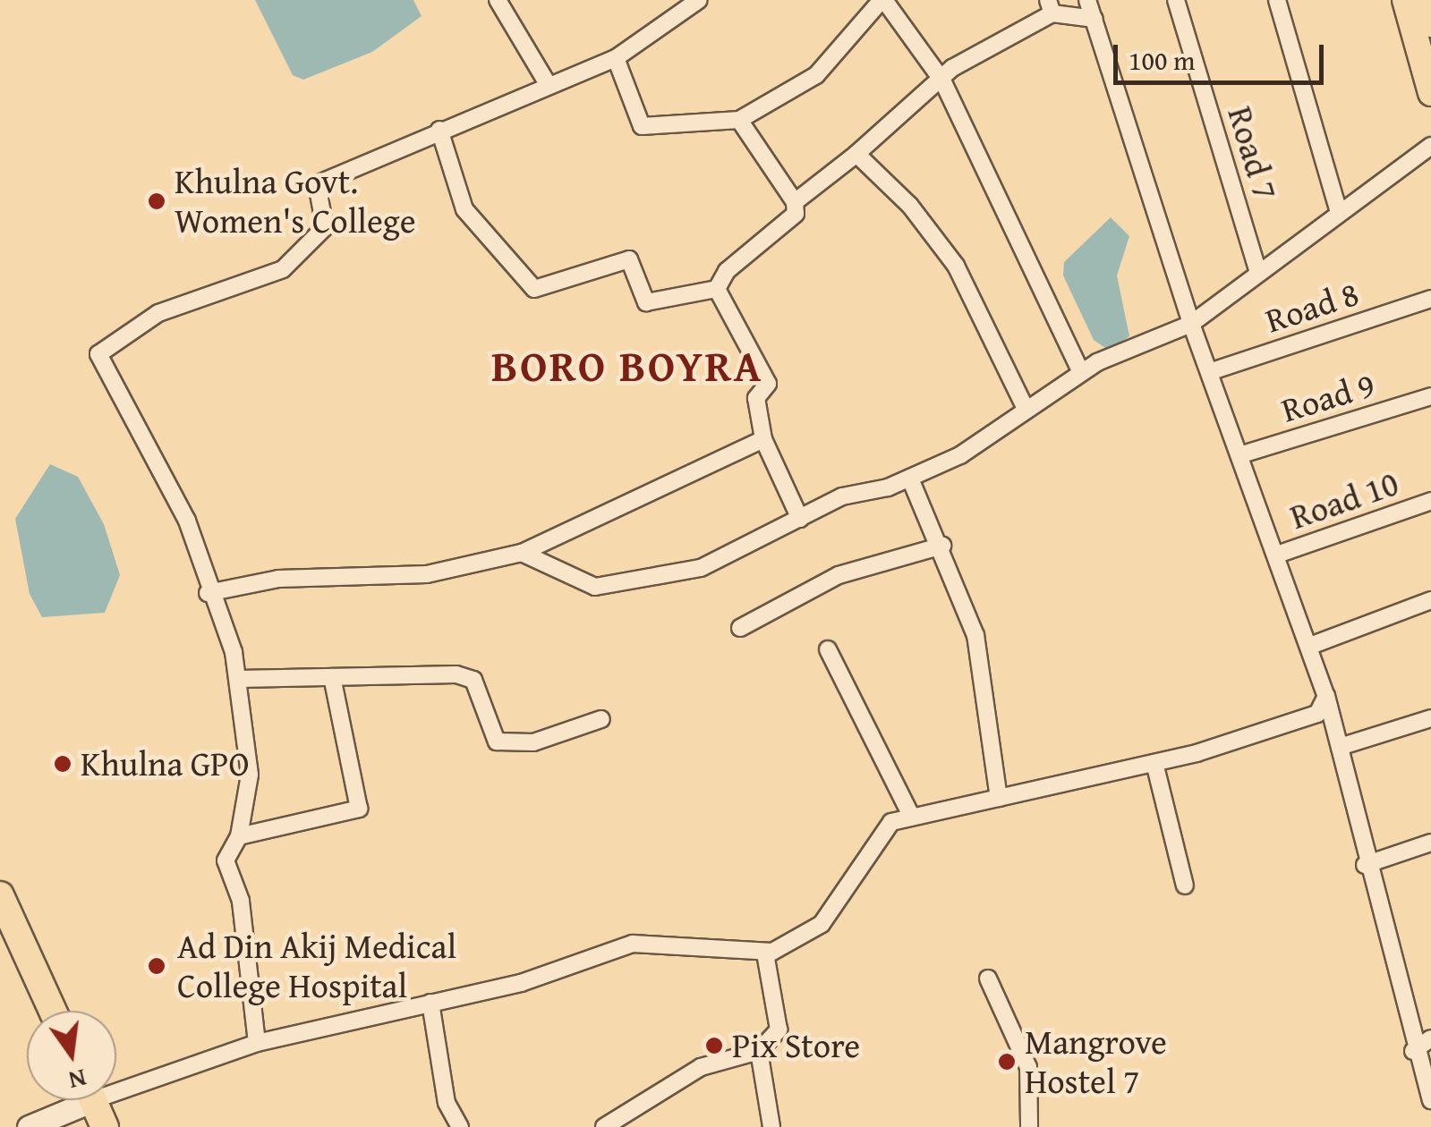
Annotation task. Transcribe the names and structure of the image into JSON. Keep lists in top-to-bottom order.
{
  "streets": {
    "street": [
      "Road 7",
      "Road 8",
      "Road 9",
      "Road 10"
    ]
  },
  "districts": ["BORO BOYRA"],
  "places": [
    "Khulna Govt. Women's College",
    "Khulna GPO",
    "Ad Din Akij Medical College Hospital",
    "Pix Store",
    "Mangrove Hostel 7"
  ],
  "scale_bar": "100 m",
  "north": "bottom"
}
